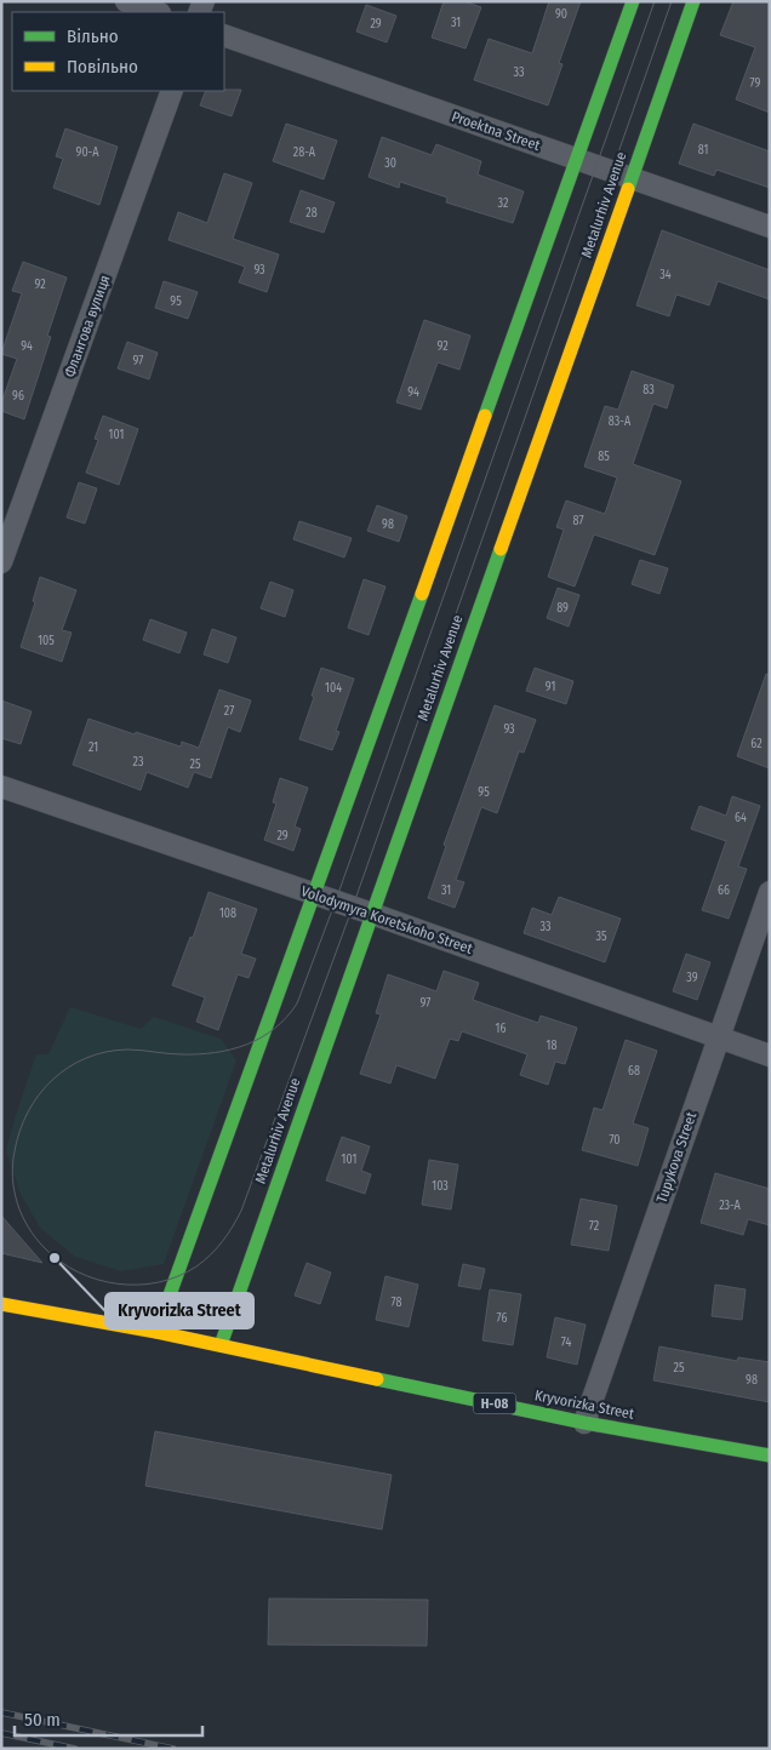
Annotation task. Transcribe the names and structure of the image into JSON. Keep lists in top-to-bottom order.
{
  "streets": {
    "main road": ["Metalurhiv Avenue", "Н-08", "Kryvorizka Street"],
    "street": [
      "Proektna Street",
      "Флангова вулиця",
      "Volodymyra Koretskoho Street",
      "Tupykova Street"
    ]
  },
  "crossings": [
    ["Proektna Street", "Metalurhiv Avenue"],
    ["Metalurhiv Avenue", "Volodymyra Koretskoho Street"],
    ["Metalurhiv Avenue", "Kryvorizka Street"],
    ["Volodymyra Koretskoho Street", "Tupykova Street"],
    ["Tupykova Street", "Kryvorizka Street"]
  ],
  "places": ["Kryvorizka Street"],
  "house_numbers": [
    "90",
    "31",
    "29",
    "33",
    "79",
    "81",
    "90-А",
    "28-А",
    "30",
    "32",
    "28",
    "93",
    "34",
    "92",
    "95",
    "94",
    "92",
    "97",
    "83",
    "94",
    "96",
    "83-А",
    "101",
    "85",
    "87",
    "98",
    "89",
    "105",
    "91",
    "104",
    "27",
    "93",
    "62",
    "21",
    "23",
    "25",
    "95",
    "64",
    "29",
    "31",
    "66",
    "108",
    "33",
    "35",
    "39",
    "97",
    "16",
    "18",
    "68",
    "70",
    "101",
    "103",
    "23-А",
    "72",
    "78",
    "76",
    "74",
    "25",
    "98"
  ],
  "legend": ["Вільно", "Повільно"],
  "scale_bar": "50 m"
}
